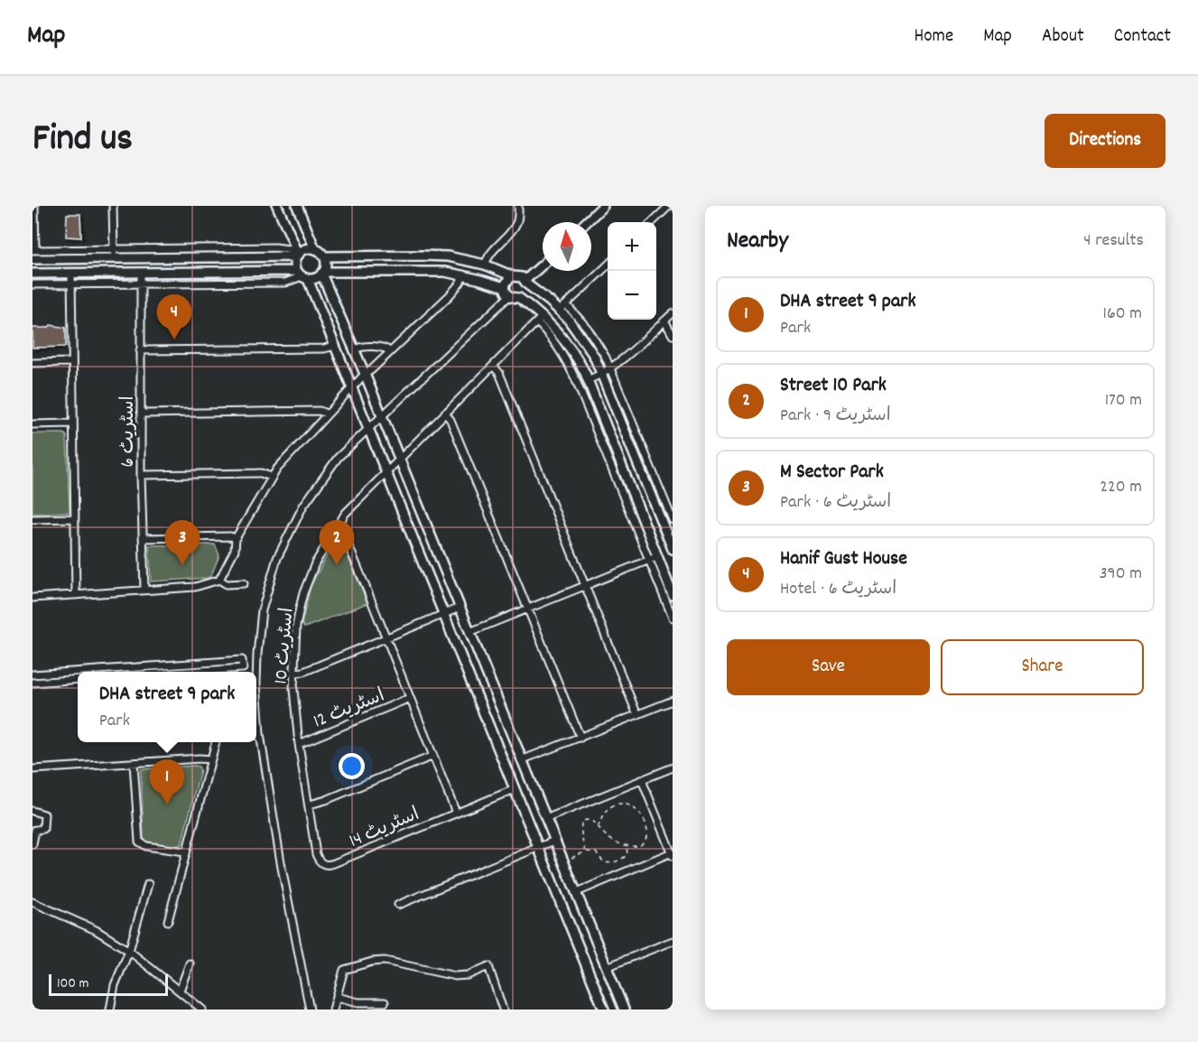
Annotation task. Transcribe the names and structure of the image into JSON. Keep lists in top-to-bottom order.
{
  "streets": {
    "street": [
      "اسٹریٹ 6",
      "اسٹریٹ 10",
      "اسٹریٹ 12",
      "اسٹریٹ 14"
    ]
  },
  "crossings": [
    ["اسٹریٹ 10", "اسٹریٹ 12"],
    ["اسٹریٹ 10", "اسٹریٹ 14"]
  ],
  "scale_bar": "100 m",
  "north": "top",
  "page": {
    "header": "Map",
    "nav": [
      "Home",
      "Map",
      "About",
      "Contact"
    ],
    "title": "Find us",
    "buttons": [
      "Directions",
      ["Save", "Share"]
    ],
    "heading": ["Nearby", "4 results"],
    "map_buttons": ["+", "−"],
    "list": [
      {
        "mark": "1",
        "name": "DHA street 9 park",
        "note": "Park",
        "value": "160 m"
      },
      {
        "mark": "2",
        "name": "Street 10 Park",
        "note": "Park · اسٹریٹ 9",
        "value": "170 m"
      },
      {
        "mark": "3",
        "name": "M Sector Park",
        "note": "Park · اسٹریٹ 6",
        "value": "220 m"
      },
      {
        "mark": "4",
        "name": "Hanif Gust House",
        "note": "Hotel · اسٹریٹ 6",
        "value": "390 m"
      }
    ],
    "pins": [
      "4",
      "2",
      "3",
      "1"
    ],
    "popup": ["DHA street 9 park", "Park"],
    "scale": "100 m"
  }
}
